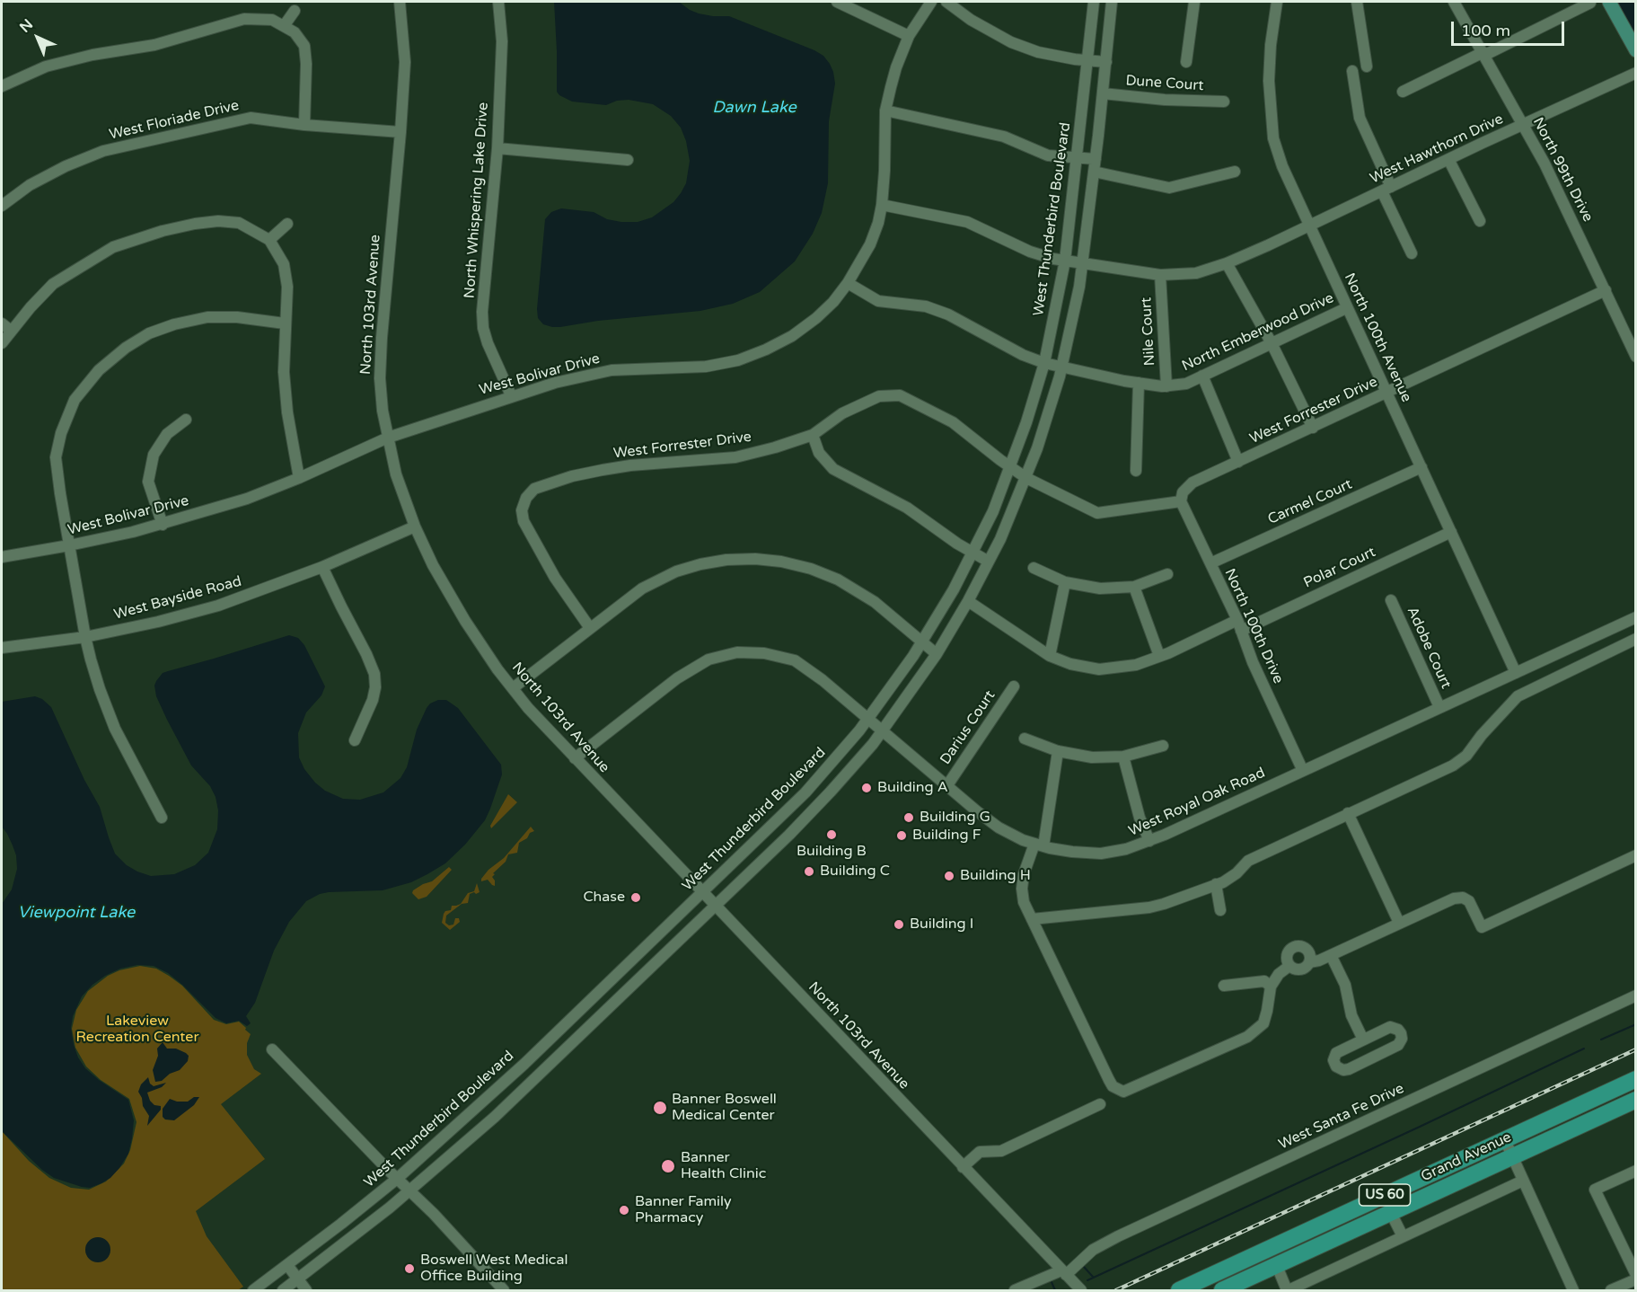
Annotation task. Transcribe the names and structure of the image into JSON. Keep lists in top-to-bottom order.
{
  "streets": {
    "highway": ["Grand Avenue", "US 60"],
    "street": [
      "Dune Court",
      "West Floriade Drive",
      "West Hawthorn Drive",
      "North 99th Drive",
      "North Whispering Lake Drive",
      "West Thunderbird Boulevard",
      "North 103rd Avenue",
      "Nile Court",
      "North Emberwood Drive",
      "North 100th Avenue",
      "West Bolivar Drive",
      "West Forrester Drive",
      "Carmel Court",
      "Polar Court",
      "West Bayside Road",
      "North 100th Drive",
      "Adobe Court",
      "Darius Court",
      "West Royal Oak Road",
      "West Santa Fe Drive"
    ]
  },
  "crossings": [
    ["West Floriade Drive", "North 103rd Avenue"],
    ["West Hawthorn Drive", "North 99th Drive"],
    ["West Hawthorn Drive", "West Thunderbird Boulevard"],
    ["West Hawthorn Drive", "Nile Court"],
    ["West Hawthorn Drive", "North 100th Avenue"],
    ["West Hawthorn Drive", "West Bolivar Drive"],
    ["North 99th Drive", "West Forrester Drive"],
    ["North Whispering Lake Drive", "West Bolivar Drive"],
    ["West Thunderbird Boulevard", "North 103rd Avenue"],
    ["West Thunderbird Boulevard", "North Emberwood Drive"],
    ["West Thunderbird Boulevard", "West Forrester Drive"],
    ["West Thunderbird Boulevard", "West Royal Oak Road"],
    ["North 103rd Avenue", "West Bolivar Drive"],
    ["North 103rd Avenue", "West Bayside Road"],
    ["North 103rd Avenue", "West Royal Oak Road"],
    ["North 103rd Avenue", "West Santa Fe Drive"],
    ["Nile Court", "North Emberwood Drive"],
    ["North Emberwood Drive", "North 100th Avenue"],
    ["North Emberwood Drive", "West Bolivar Drive"],
    ["North 100th Avenue", "West Forrester Drive"],
    ["North 100th Avenue", "Carmel Court"],
    ["North 100th Avenue", "Polar Court"],
    ["North 100th Avenue", "West Royal Oak Road"],
    ["West Forrester Drive", "North 100th Drive"],
    ["Carmel Court", "North 100th Drive"],
    ["Polar Court", "North 100th Drive"],
    ["North 100th Drive", "West Royal Oak Road"],
    ["Adobe Court", "West Royal Oak Road"],
    ["Darius Court", "West Royal Oak Road"]
  ],
  "water": ["Dawn Lake", "Viewpoint Lake"],
  "parks": ["Lakeview Recreation Center"],
  "places": [
    "Building A",
    "Building G",
    "Building B",
    "Building F",
    "Building C",
    "Building H",
    "Chase",
    "Building I",
    "Banner Boswell Medical Center",
    "Banner Health Clinic",
    "Banner Family Pharmacy",
    "Boswell West Medical Office Building"
  ],
  "scale_bar": "100 m",
  "north": "top left"
}
